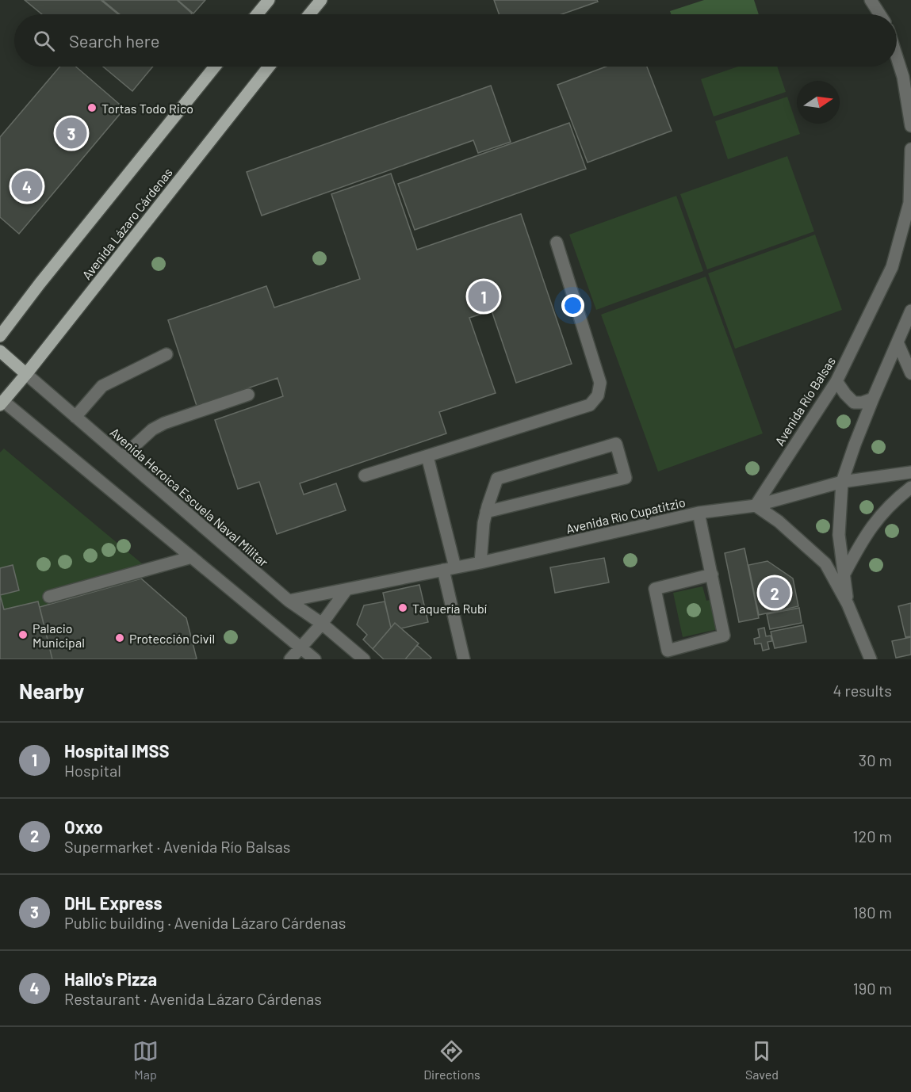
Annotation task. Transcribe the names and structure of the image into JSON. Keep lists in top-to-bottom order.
{
  "streets": {
    "main road": ["Avenida Lázaro Cárdenas", "Avenida Heroica Escuela Naval Militar"],
    "street": ["Avenida Río Balsas", "Avenida Río Cupatitzio"]
  },
  "crossings": [
    ["Avenida Lázaro Cárdenas", "Avenida Heroica Escuela Naval Militar"],
    ["Avenida Río Balsas", "Avenida Río Cupatitzio"],
    ["Avenida Heroica Escuela Naval Militar", "Avenida Río Cupatitzio"]
  ],
  "places": [
    "Tortas Todo Rico",
    "Taquería Rubí",
    "Palacio Municipal",
    "Protección Civil"
  ],
  "north": "right",
  "page": {
    "search": "Search here",
    "pins": [
      "3",
      "4",
      "1",
      "2"
    ],
    "heading": ["Nearby", "4 results"],
    "list": [
      {
        "mark": "1",
        "name": "Hospital IMSS",
        "note": "Hospital",
        "value": "30 m"
      },
      {
        "mark": "2",
        "name": "Oxxo",
        "note": "Supermarket · Avenida Río Balsas",
        "value": "120 m"
      },
      {
        "mark": "3",
        "name": "DHL Express",
        "note": "Public building · Avenida Lázaro Cárdenas",
        "value": "180 m"
      },
      {
        "mark": "4",
        "name": "Hallo's Pizza",
        "note": "Restaurant · Avenida Lázaro Cárdenas",
        "value": "190 m"
      }
    ],
    "nav": ["Map", "Directions", "Saved"]
  }
}
